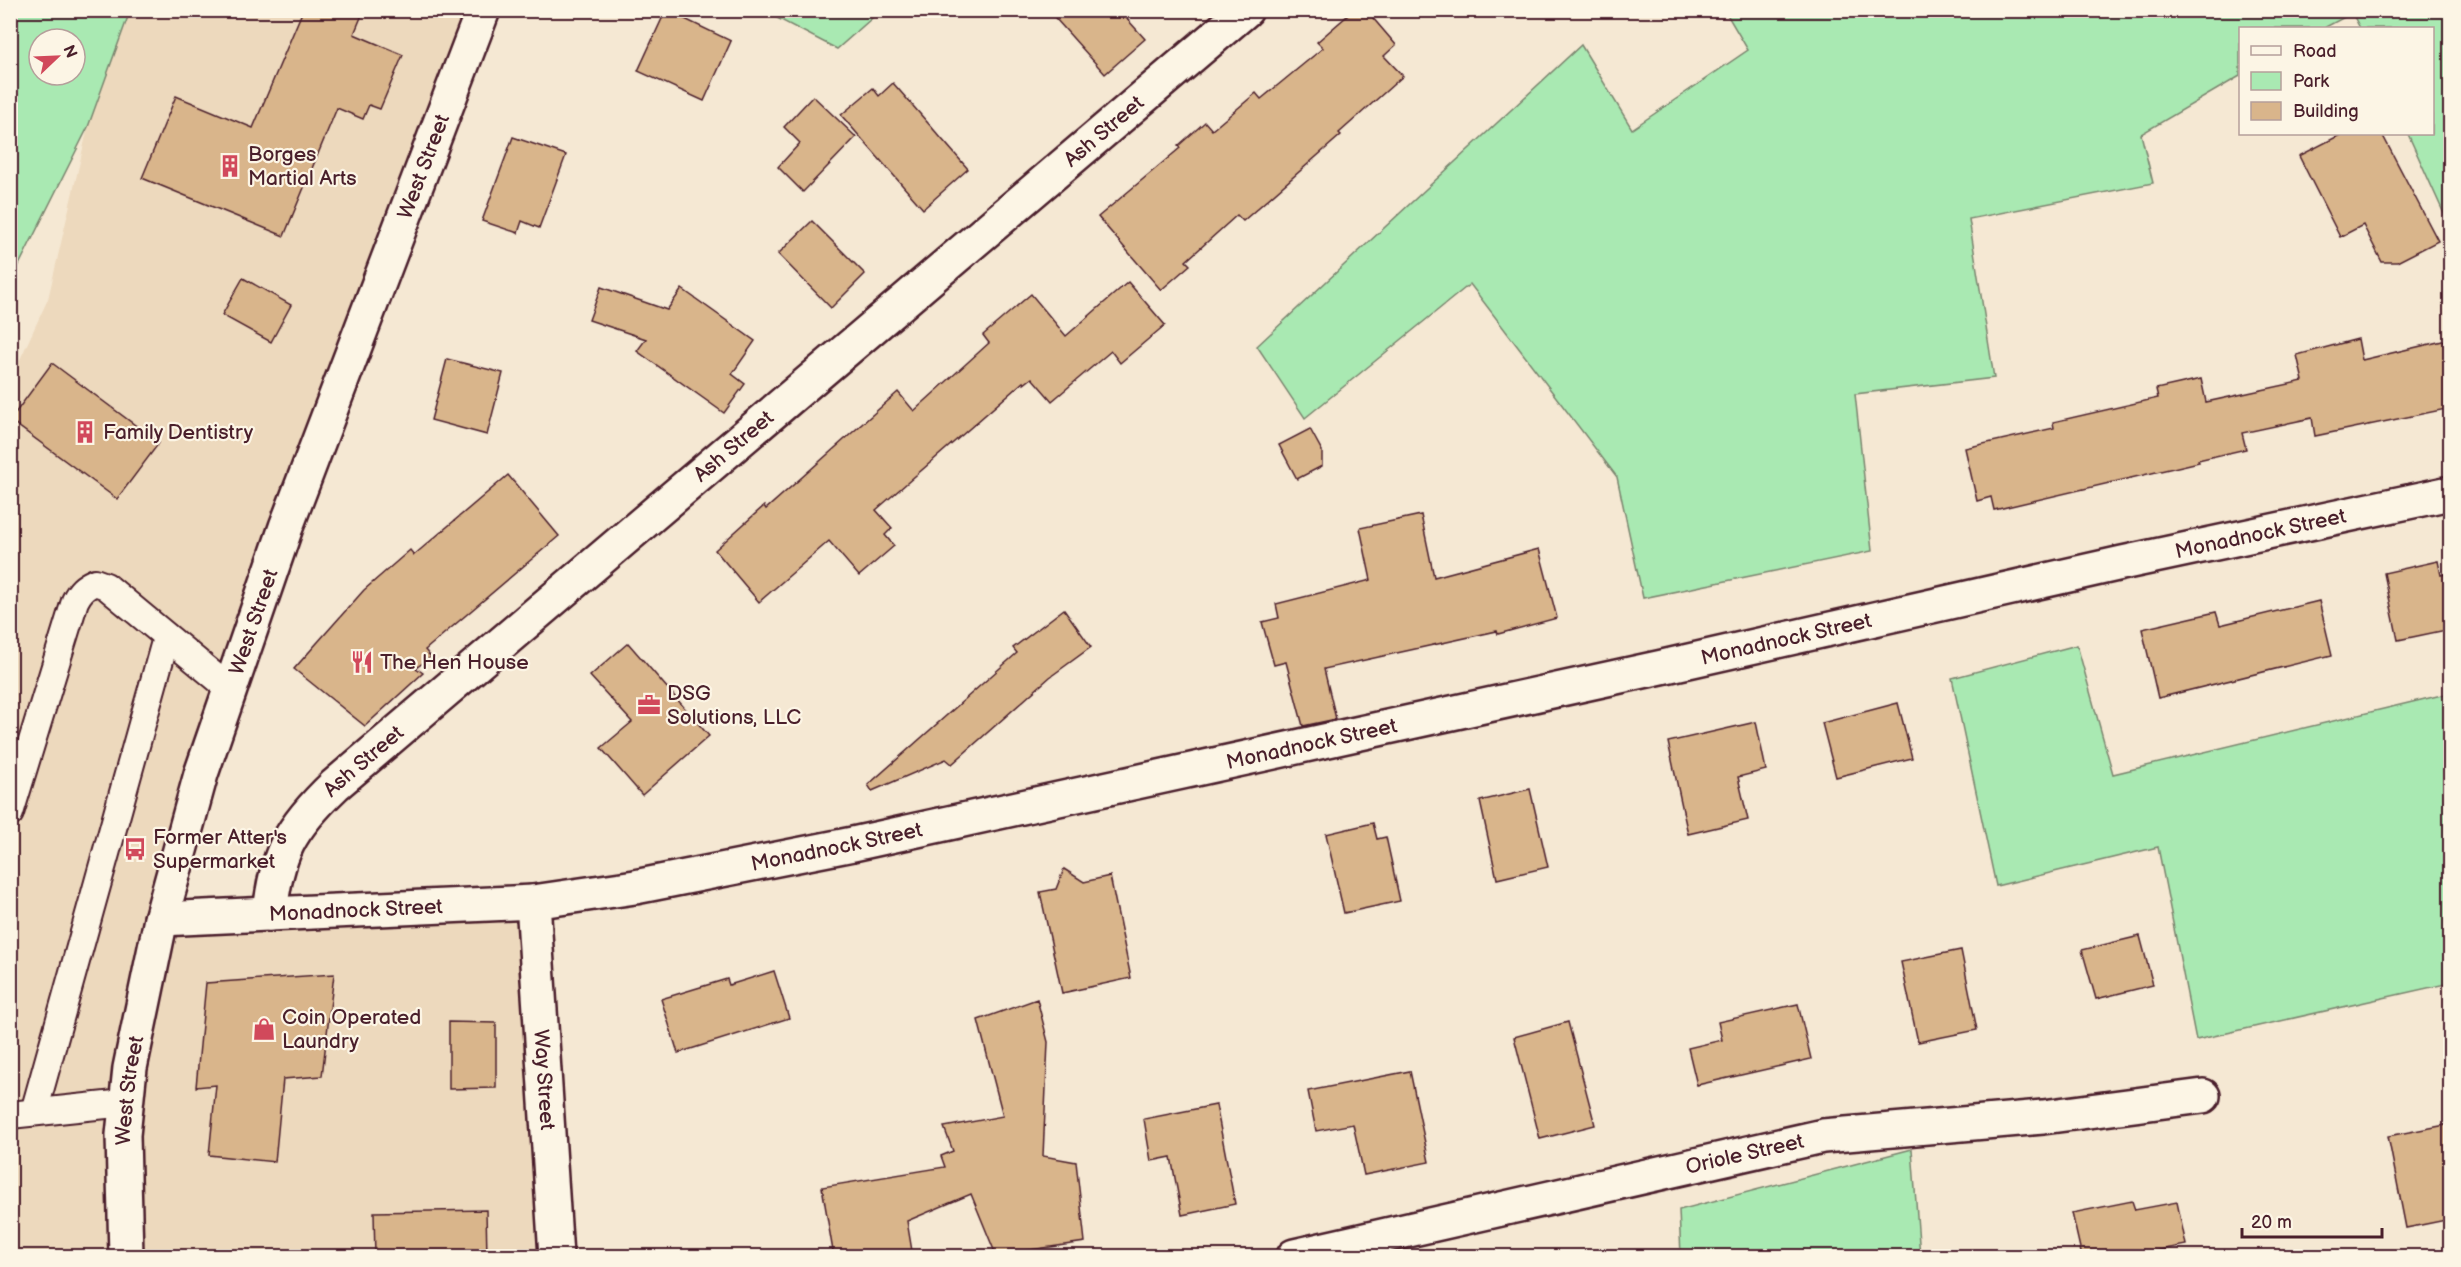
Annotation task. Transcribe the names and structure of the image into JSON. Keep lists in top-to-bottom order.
{
  "streets": {
    "street": [
      "Ash Street",
      "West Street",
      "Monadnock Street",
      "Way Street",
      "Oriole Street"
    ]
  },
  "crossings": [
    ["Ash Street", "Monadnock Street"],
    ["West Street", "Monadnock Street"],
    ["Monadnock Street", "Way Street"]
  ],
  "places": {
    "building": ["Borges Martial Arts", "Family Dentistry"],
    "restaurant": ["The Hen House"],
    "office": ["DSG Solutions, LLC"],
    "bus stop": ["Former Atter's Supermarket"],
    "shop": ["Coin Operated Laundry"]
  },
  "legend": ["Road", "Park", "Building"],
  "scale_bar": "20 m",
  "north": "top right"
}
